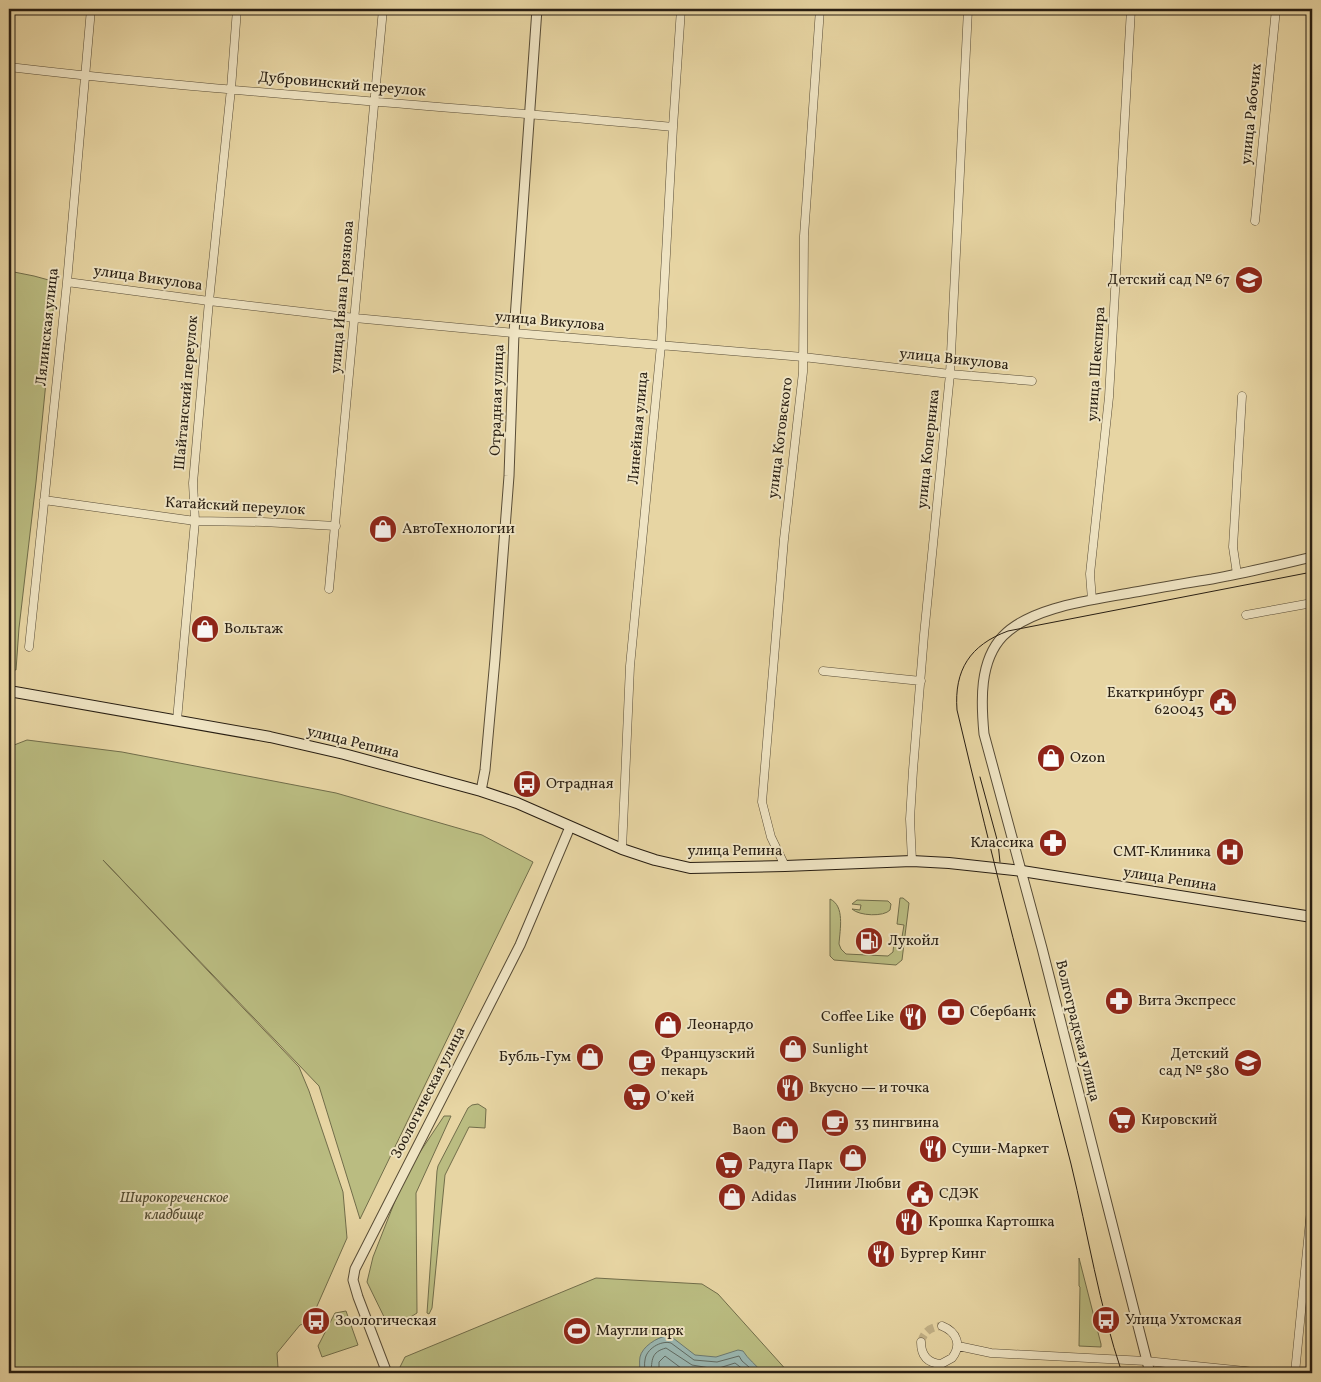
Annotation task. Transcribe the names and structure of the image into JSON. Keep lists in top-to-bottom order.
{
  "streets": {
    "main road": ["улица Репина"],
    "street": [
      "Дубровинский переулок",
      "улица Рабочих",
      "улица Викулова",
      "улица Ивана Грязнова",
      "Лялинская улица",
      "улица Шекспира",
      "Шайтанский переулок",
      "Отрадная улица",
      "Линейная улица",
      "улица Котовского",
      "улица Коперника",
      "Катайский переулок",
      "Волгоградская улица",
      "Зоологическая улица"
    ]
  },
  "crossings": [
    ["Дубровинский переулок", "улица Ивана Грязнова"],
    ["Дубровинский переулок", "Лялинская улица"],
    ["Дубровинский переулок", "Шайтанский переулок"],
    ["Дубровинский переулок", "Отрадная улица"],
    ["Дубровинский переулок", "Линейная улица"],
    ["улица Викулова", "улица Ивана Грязнова"],
    ["улица Викулова", "Лялинская улица"],
    ["улица Викулова", "Шайтанский переулок"],
    ["улица Викулова", "Отрадная улица"],
    ["улица Викулова", "Линейная улица"],
    ["улица Викулова", "улица Котовского"],
    ["улица Викулова", "улица Коперника"],
    ["улица Ивана Грязнова", "Катайский переулок"],
    ["Лялинская улица", "Катайский переулок"],
    ["Шайтанский переулок", "Катайский переулок"],
    ["Шайтанский переулок", "улица Репина"],
    ["Отрадная улица", "улица Репина"],
    ["Линейная улица", "улица Репина"],
    ["улица Котовского", "улица Репина"],
    ["улица Коперника", "улица Репина"],
    ["улица Репина", "Волгоградская улица"],
    ["улица Репина", "Зоологическая улица"]
  ],
  "parks": ["Широкореченское кладбище"],
  "places": {
    "school or university": ["Детский сад № 67", "Детский сад № 580"],
    "shop": [
      "АвтоТехнологии",
      "Вольтаж",
      "Ozon",
      "Леонардо",
      "Sunlight",
      "Бубль-Гум",
      "Baon",
      "Линии Любви",
      "Adidas"
    ],
    "public building": ["Екаткринбург 620043", "СДЭК"],
    "bus stop": ["Отрадная", "Улица Ухтомская", "Зоологическая"],
    "pharmacy": ["Классика", "Вита Экспресс"],
    "hospital": ["СМТ-Клиника"],
    "fuel station": ["Лукойл"],
    "bank": ["Сбербанк"],
    "restaurant": [
      "Coffee Like",
      "Вкусно — и точка",
      "Суши-Маркет",
      "Крошка Картошка",
      "Бургер Кинг"
    ],
    "cafe": ["Французский пекарь", "33 пингвина"],
    "supermarket": ["О’кей", "Кировский", "Радуга Парк"],
    "sports": ["Маугли парк"]
  }
}
